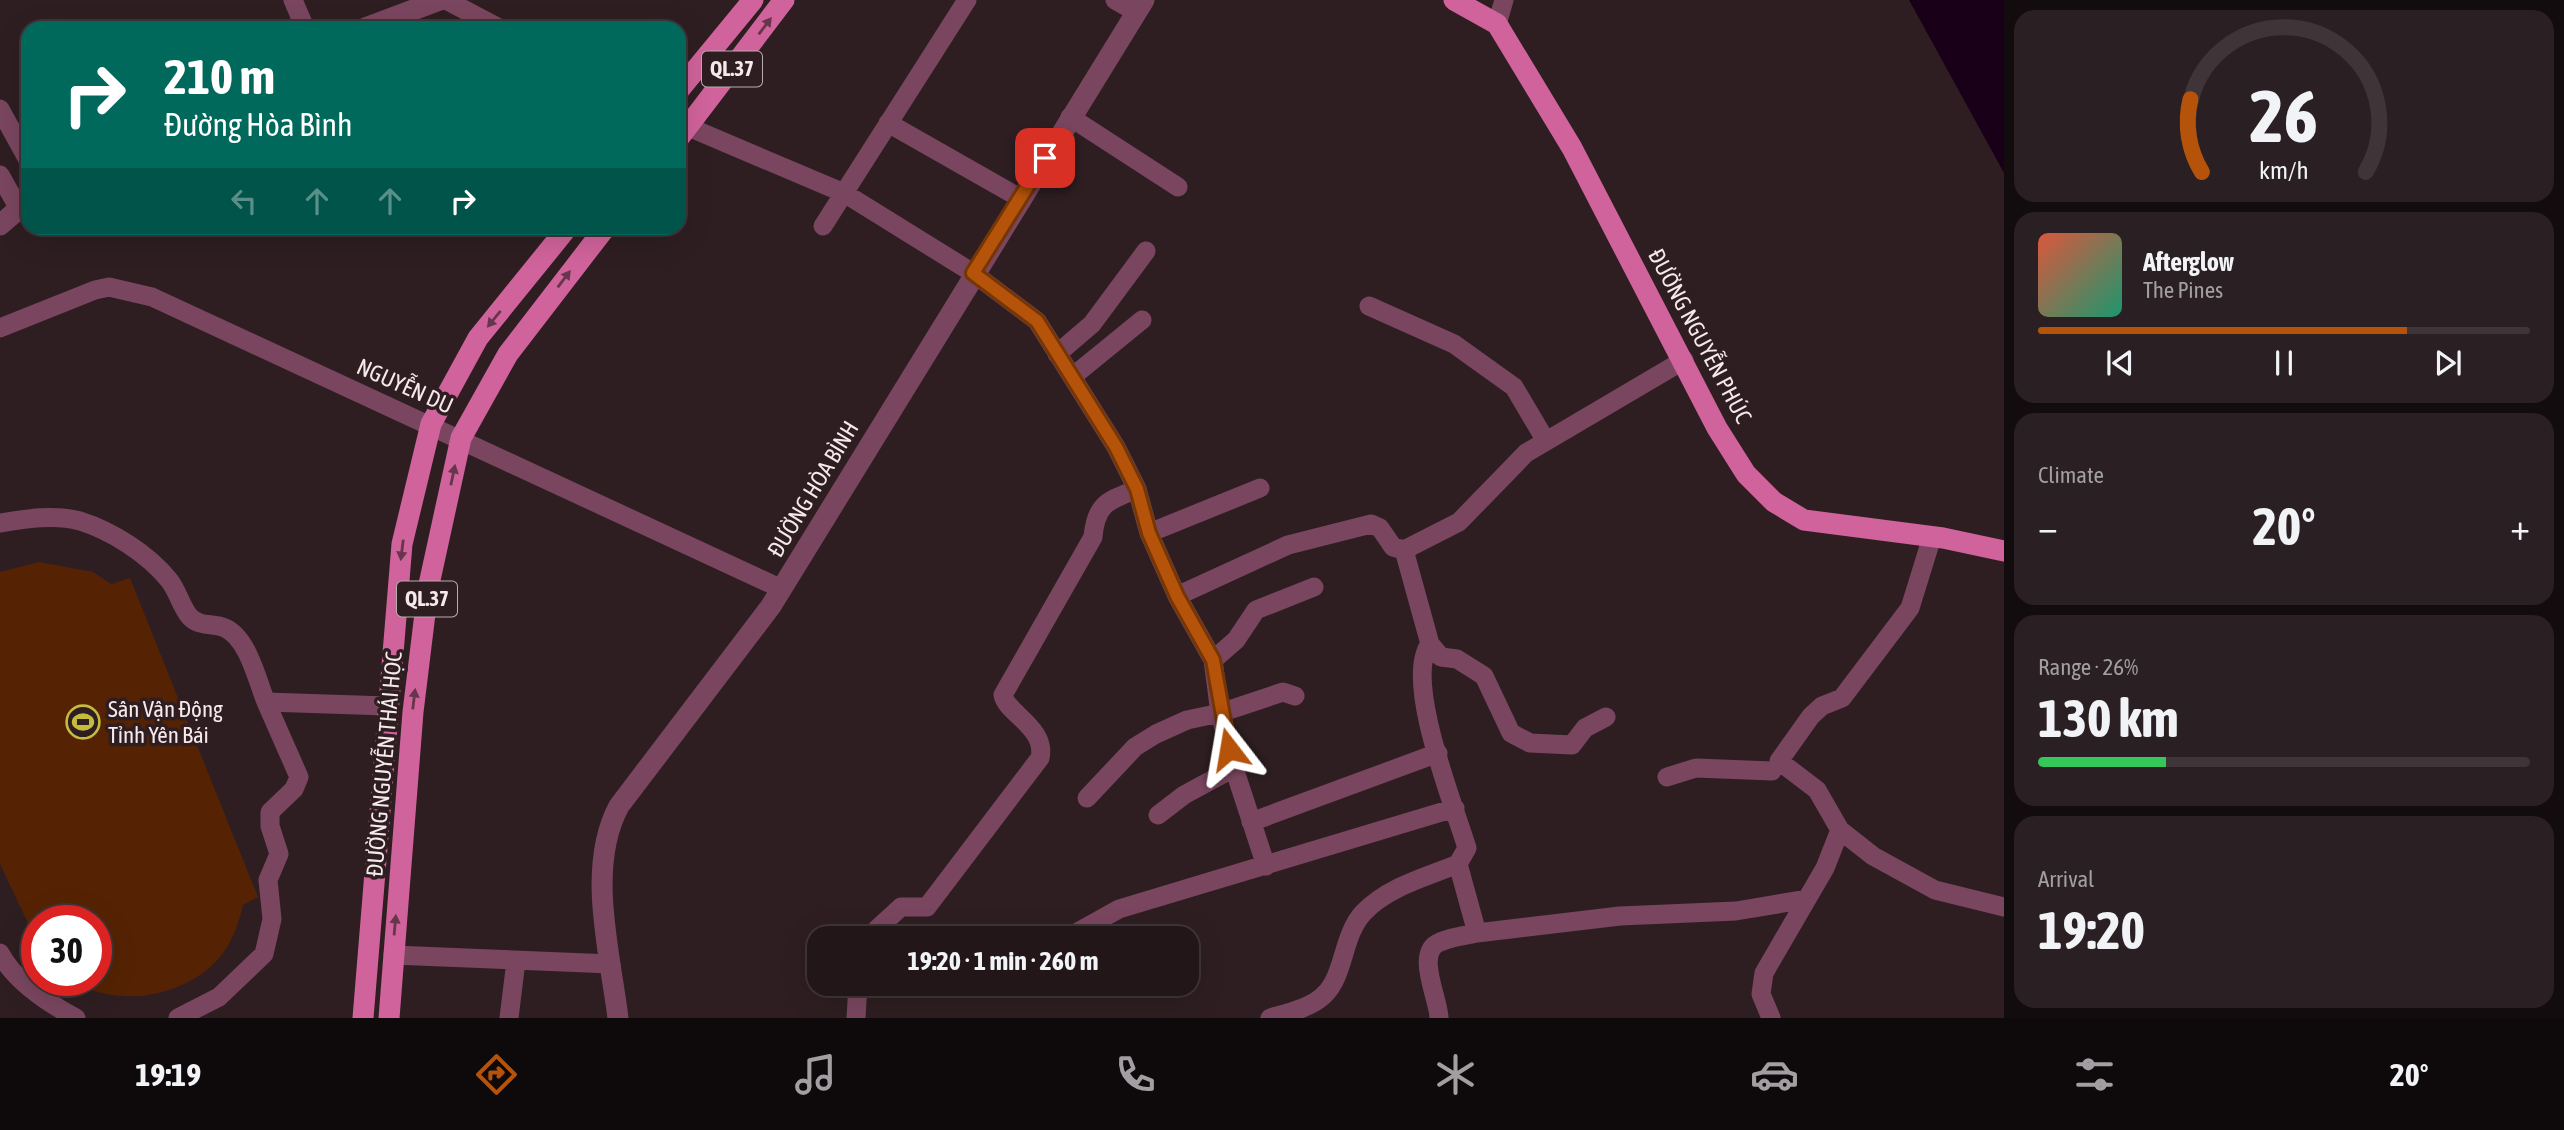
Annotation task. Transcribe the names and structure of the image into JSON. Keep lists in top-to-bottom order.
{
  "streets": {
    "main road": ["QL.37", "ĐƯỜNG NGUYỄN PHÚC", "ĐƯỜNG NGUYỄN THÁI HỌC"],
    "street": ["NGUYỄN DU", "ĐƯỜNG HÒA BÌNH"]
  },
  "crossings": [
    ["NGUYỄN DU", "ĐƯỜNG HÒA BÌNH"],
    ["NGUYỄN DU", "ĐƯỜNG NGUYỄN THÁI HỌC"]
  ],
  "places": {
    "sports": ["Sân Vận Động Tỉnh Yên Bái"]
  },
  "page": {
    "turn": ["210 m", "Đường Hòa Bình"],
    "song": ["Afterglow", "The Pines"],
    "tile": [
      "Climate",
      ["Range · 26%", "130 km"],
      ["Arrival", "19:20"]
    ],
    "heat": ["−", "20°", "+"],
    "limit": "30",
    "trip": "19:20 · 1 min · 260 m",
    "tabs": ["19:19", "20°"],
    "gauge": ["26", "km/h"]
  }
}
